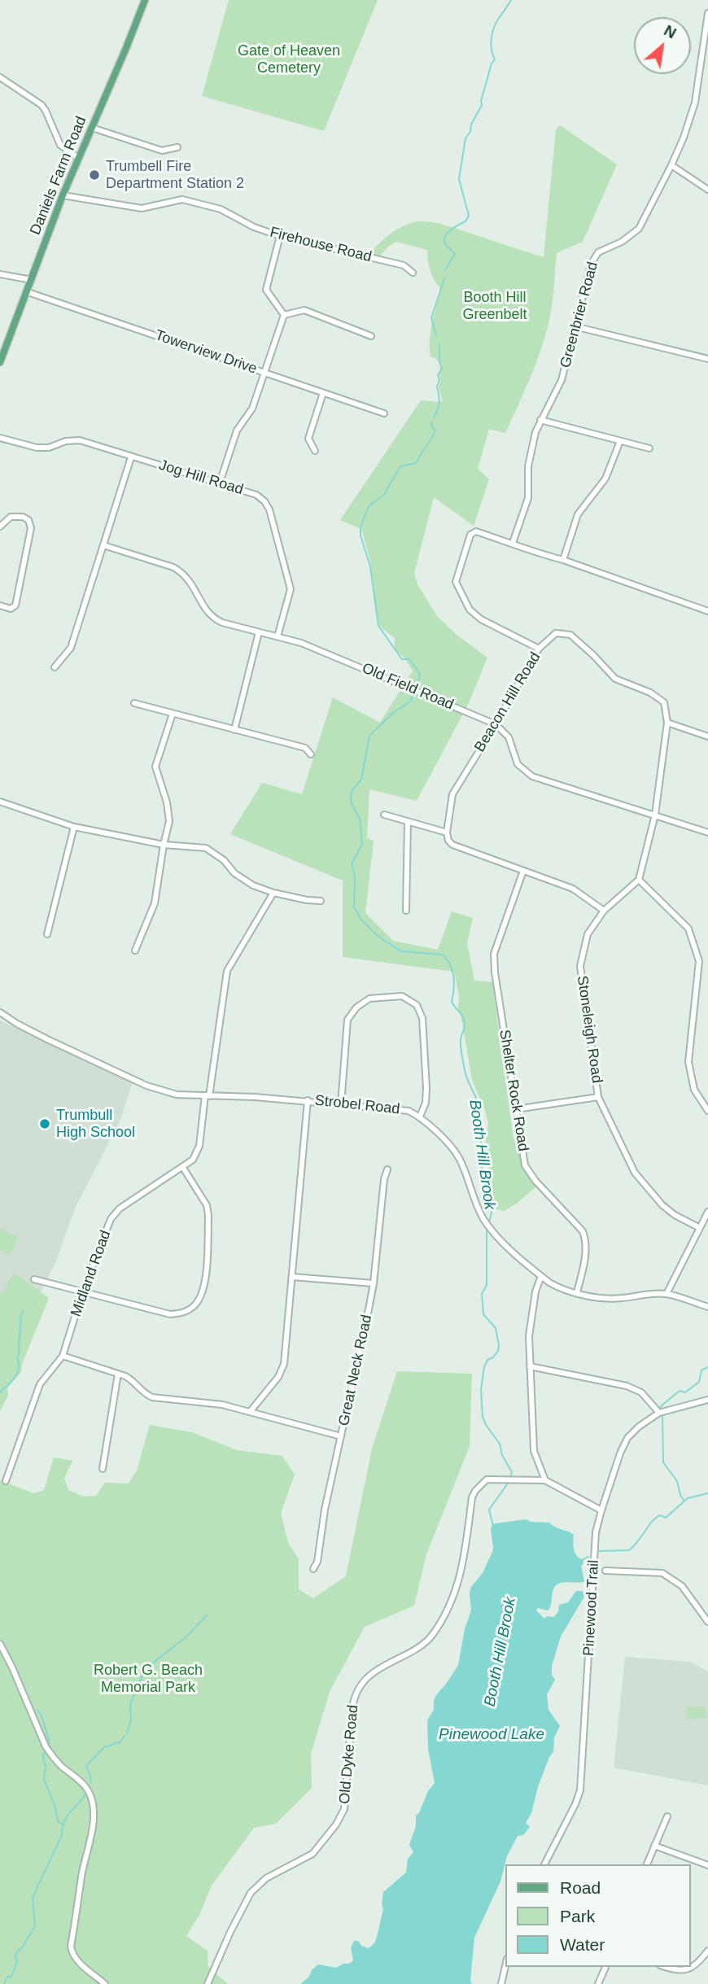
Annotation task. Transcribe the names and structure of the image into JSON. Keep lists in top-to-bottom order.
{
  "streets": {
    "main road": ["Daniels Farm Road"],
    "street": [
      "Firehouse Road",
      "Greenbrier Road",
      "Towerview Drive",
      "Jog Hill Road",
      "Old Field Road",
      "Beacon Hill Road",
      "Stoneleigh Road",
      "Shelter Rock Road",
      "Strobel Road",
      "Midland Road",
      "Great Neck Road",
      "Pinewood Trail",
      "Old Dyke Road"
    ]
  },
  "crossings": [
    ["Daniels Farm Road", "Firehouse Road"],
    ["Daniels Farm Road", "Towerview Drive"],
    ["Jog Hill Road", "Old Field Road"],
    ["Old Field Road", "Beacon Hill Road"],
    ["Shelter Rock Road", "Strobel Road"],
    ["Strobel Road", "Midland Road"]
  ],
  "water": ["Booth Hill Brook", "Pinewood Lake"],
  "parks": ["Gate of Heaven Cemetery", "Booth Hill Greenbelt", "Robert G. Beach Memorial Park"],
  "places": ["Trumbell Fire Department Station 2", "Trumbull High School"],
  "legend": ["Road", "Park", "Water"],
  "north": "top right"
}
